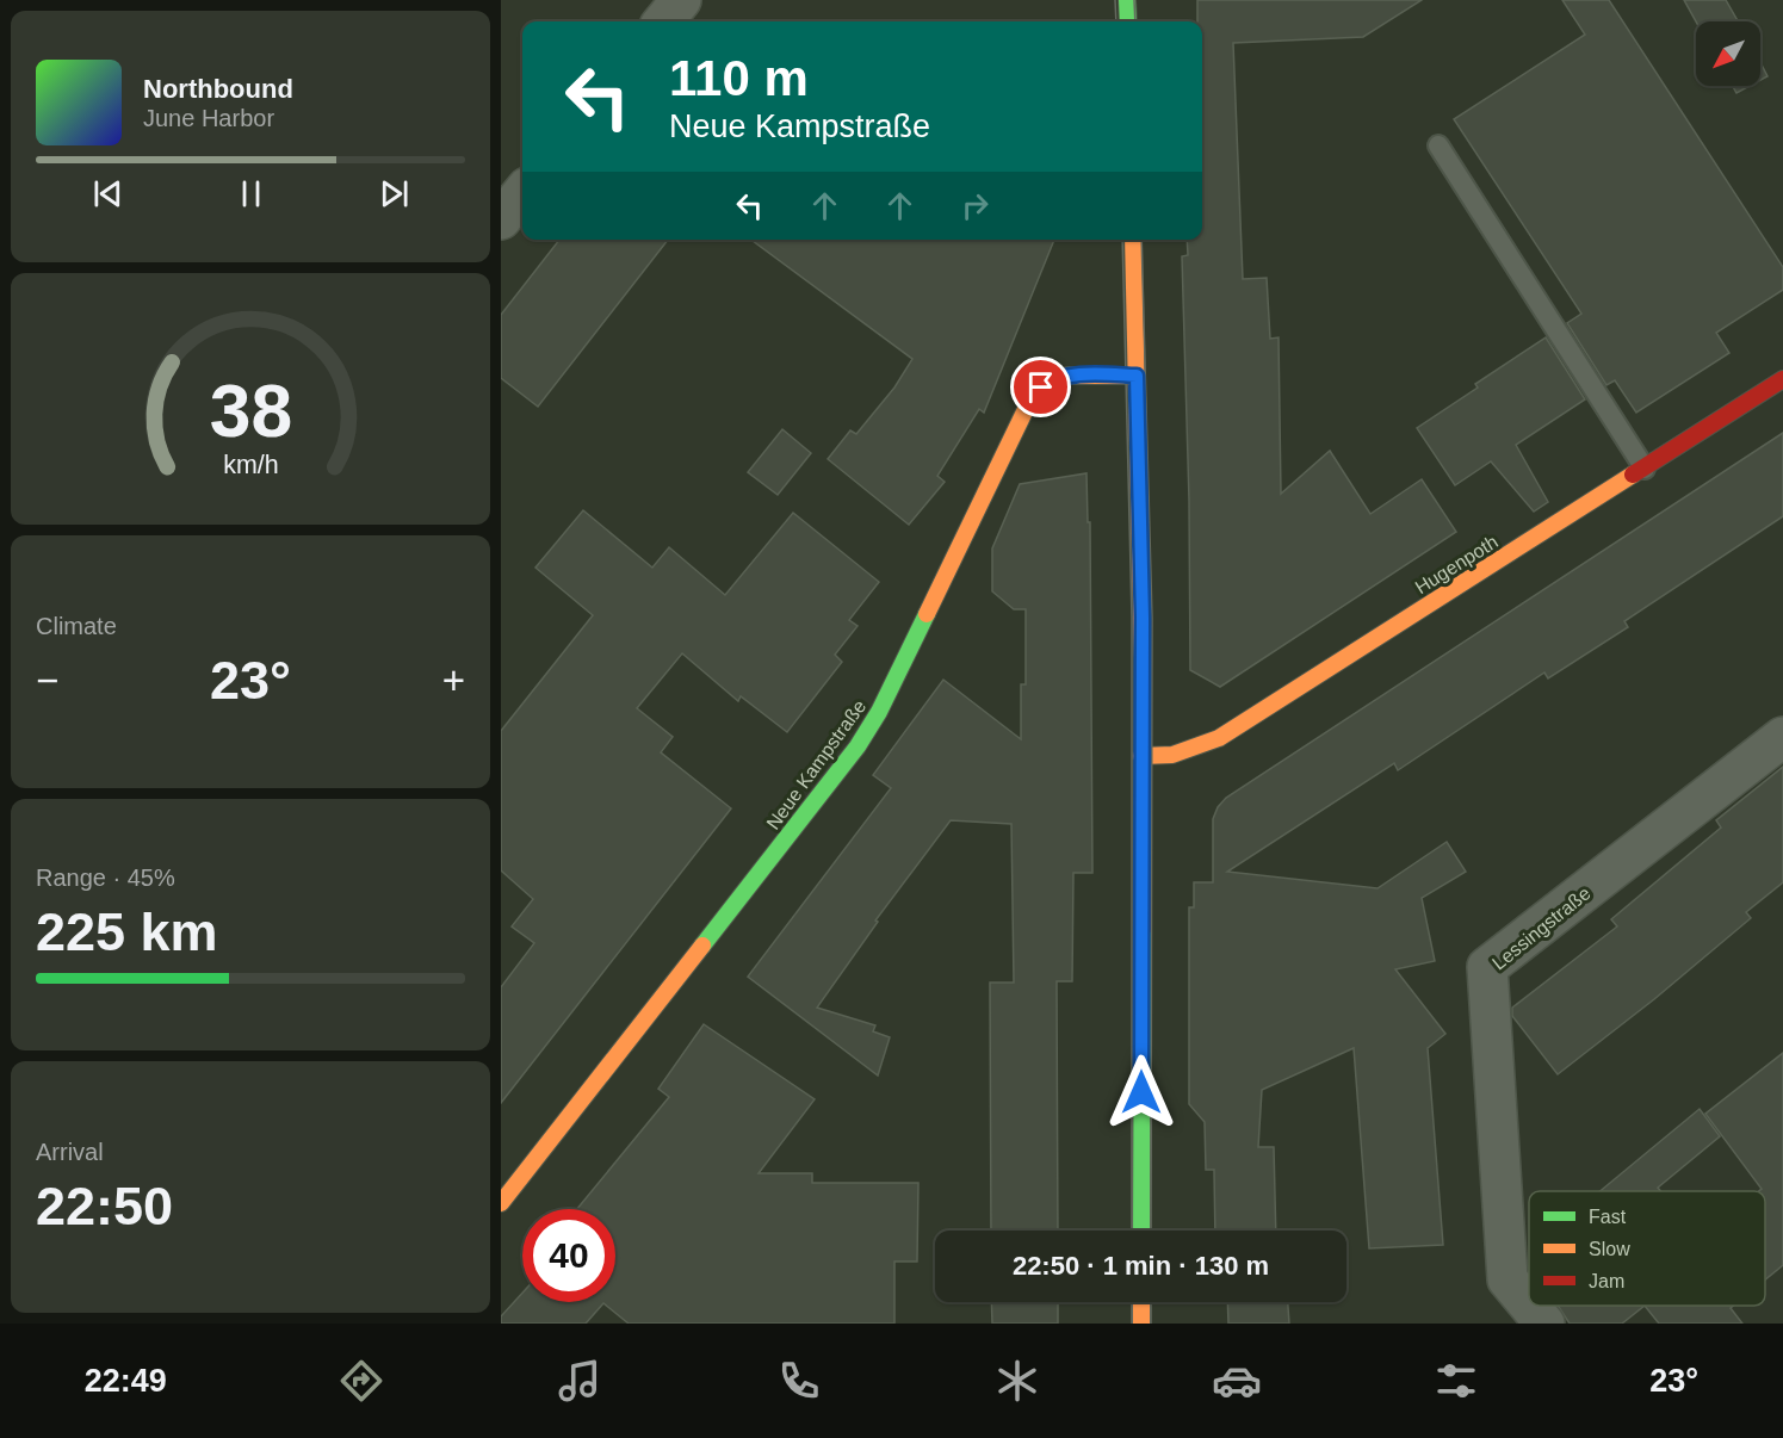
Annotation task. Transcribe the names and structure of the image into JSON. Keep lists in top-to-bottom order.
{
  "streets": {
    "street": ["Hugenpoth", "Neue Kampstraße", "Lessingstraße"]
  },
  "legend": ["Fast", "Slow", "Jam"],
  "north": "bottom left",
  "page": {
    "turn": ["110 m", "Neue Kampstraße"],
    "song": ["Northbound", "June Harbor"],
    "tile": [
      "Climate",
      ["Range · 45%", "225 km"],
      ["Arrival", "22:50"]
    ],
    "heat": ["−", "23°", "+"],
    "limit": "40",
    "trip": "22:50 · 1 min · 130 m",
    "tabs": ["22:49", "23°"],
    "gauge": ["38", "km/h"]
  }
}
